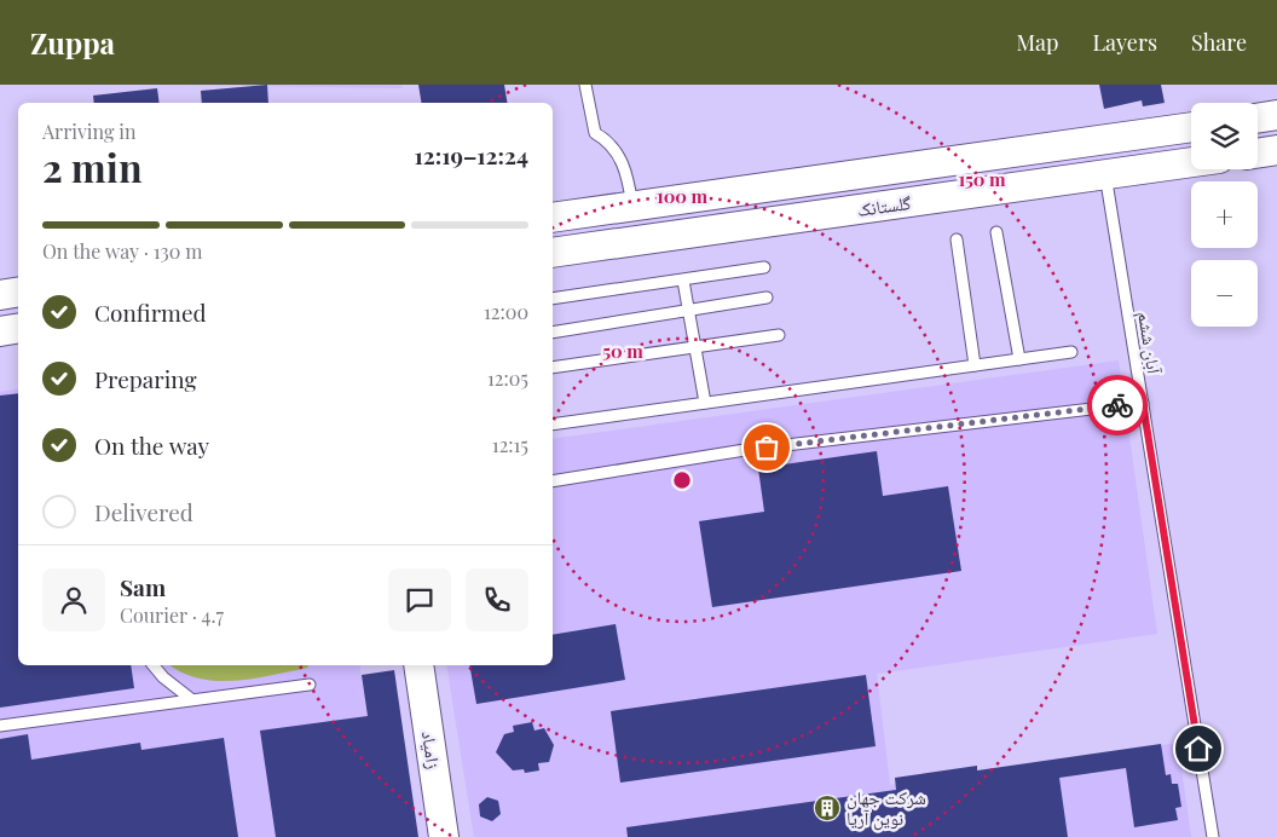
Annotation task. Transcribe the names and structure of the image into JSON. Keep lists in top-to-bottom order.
{
  "streets": {
    "street": ["گلستانک", "زامیاد"],
    "lane": ["آبان ششم"]
  },
  "crossings": [
    ["گلستانک", "آبان ششم"]
  ],
  "places": {
    "building": ["شرکت جهان نوین آریا"]
  },
  "page": {
    "header": "Zuppa",
    "nav": ["Map", "Layers", "Share"],
    "map_buttons": ["+", "−"],
    "heading": ["2 min", "Arriving in", "12:19–12:24"],
    "panel": ["Sam", "Courier · 4.7"],
    "bar": "On the way · 130 m",
    "list": [
      ["Confirmed", "12:00"],
      ["Preparing", "12:05"],
      ["On the way", "12:15"],
      "Delivered"
    ]
  },
  "rings": ["150 m", "100 m", "50 m"]
}
